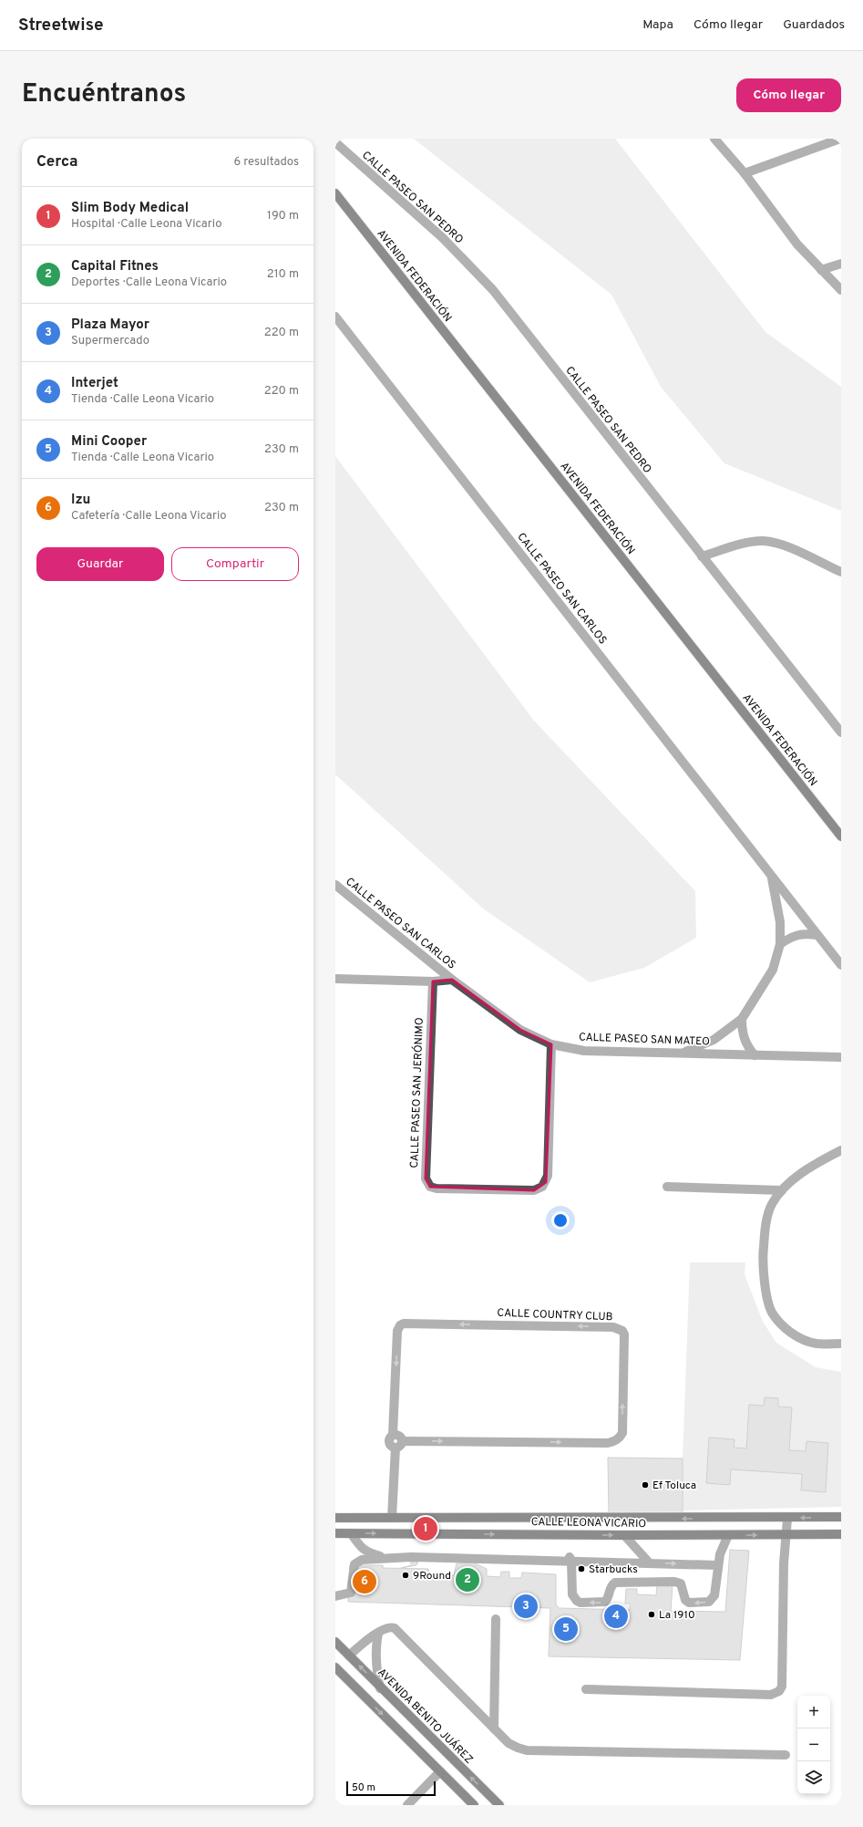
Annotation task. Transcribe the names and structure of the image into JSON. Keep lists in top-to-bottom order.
{
  "streets": {
    "main road": ["AVENIDA FEDERACIÓN", "CALLE LEONA VICARIO", "AVENIDA BENITO JUÁREZ"],
    "street": [
      "CALLE PASEO SAN PEDRO",
      "CALLE PASEO SAN CARLOS",
      "CALLE PASEO SAN MATEO",
      "CALLE PASEO SAN JERÓNIMO",
      "CALLE COUNTRY CLUB"
    ]
  },
  "crossings": [
    ["CALLE PASEO SAN CARLOS", "CALLE PASEO SAN MATEO"],
    ["CALLE PASEO SAN MATEO", "CALLE PASEO SAN JERÓNIMO"]
  ],
  "places": [
    "Ef Toluca",
    "Starbucks",
    "9Round",
    "La 1910"
  ],
  "scale_bar": "50 m",
  "page": {
    "header": "Streetwise",
    "nav": ["Mapa", "Cómo llegar", "Guardados"],
    "title": "Encuéntranos",
    "buttons": [
      "Cómo llegar",
      ["Guardar", "Compartir"]
    ],
    "heading": ["Cerca", "6 resultados"],
    "list": [
      {
        "mark": "1",
        "name": "Slim Body Medical",
        "note": "Hospital · Calle Leona Vicario",
        "value": "190 m"
      },
      {
        "mark": "2",
        "name": "Capital Fitnes",
        "note": "Deportes · Calle Leona Vicario",
        "value": "210 m"
      },
      {
        "mark": "3",
        "name": "Plaza Mayor",
        "note": "Supermercado",
        "value": "220 m"
      },
      {
        "mark": "4",
        "name": "Interjet",
        "note": "Tienda · Calle Leona Vicario",
        "value": "220 m"
      },
      {
        "mark": "5",
        "name": "Mini Cooper",
        "note": "Tienda · Calle Leona Vicario",
        "value": "230 m"
      },
      {
        "mark": "6",
        "name": "Izu",
        "note": "Cafetería · Calle Leona Vicario",
        "value": "230 m"
      }
    ],
    "pins": [
      "1",
      "2",
      "6",
      "3",
      "4",
      "5"
    ],
    "map_buttons": ["+", "−"],
    "scale": "50 m"
  }
}
